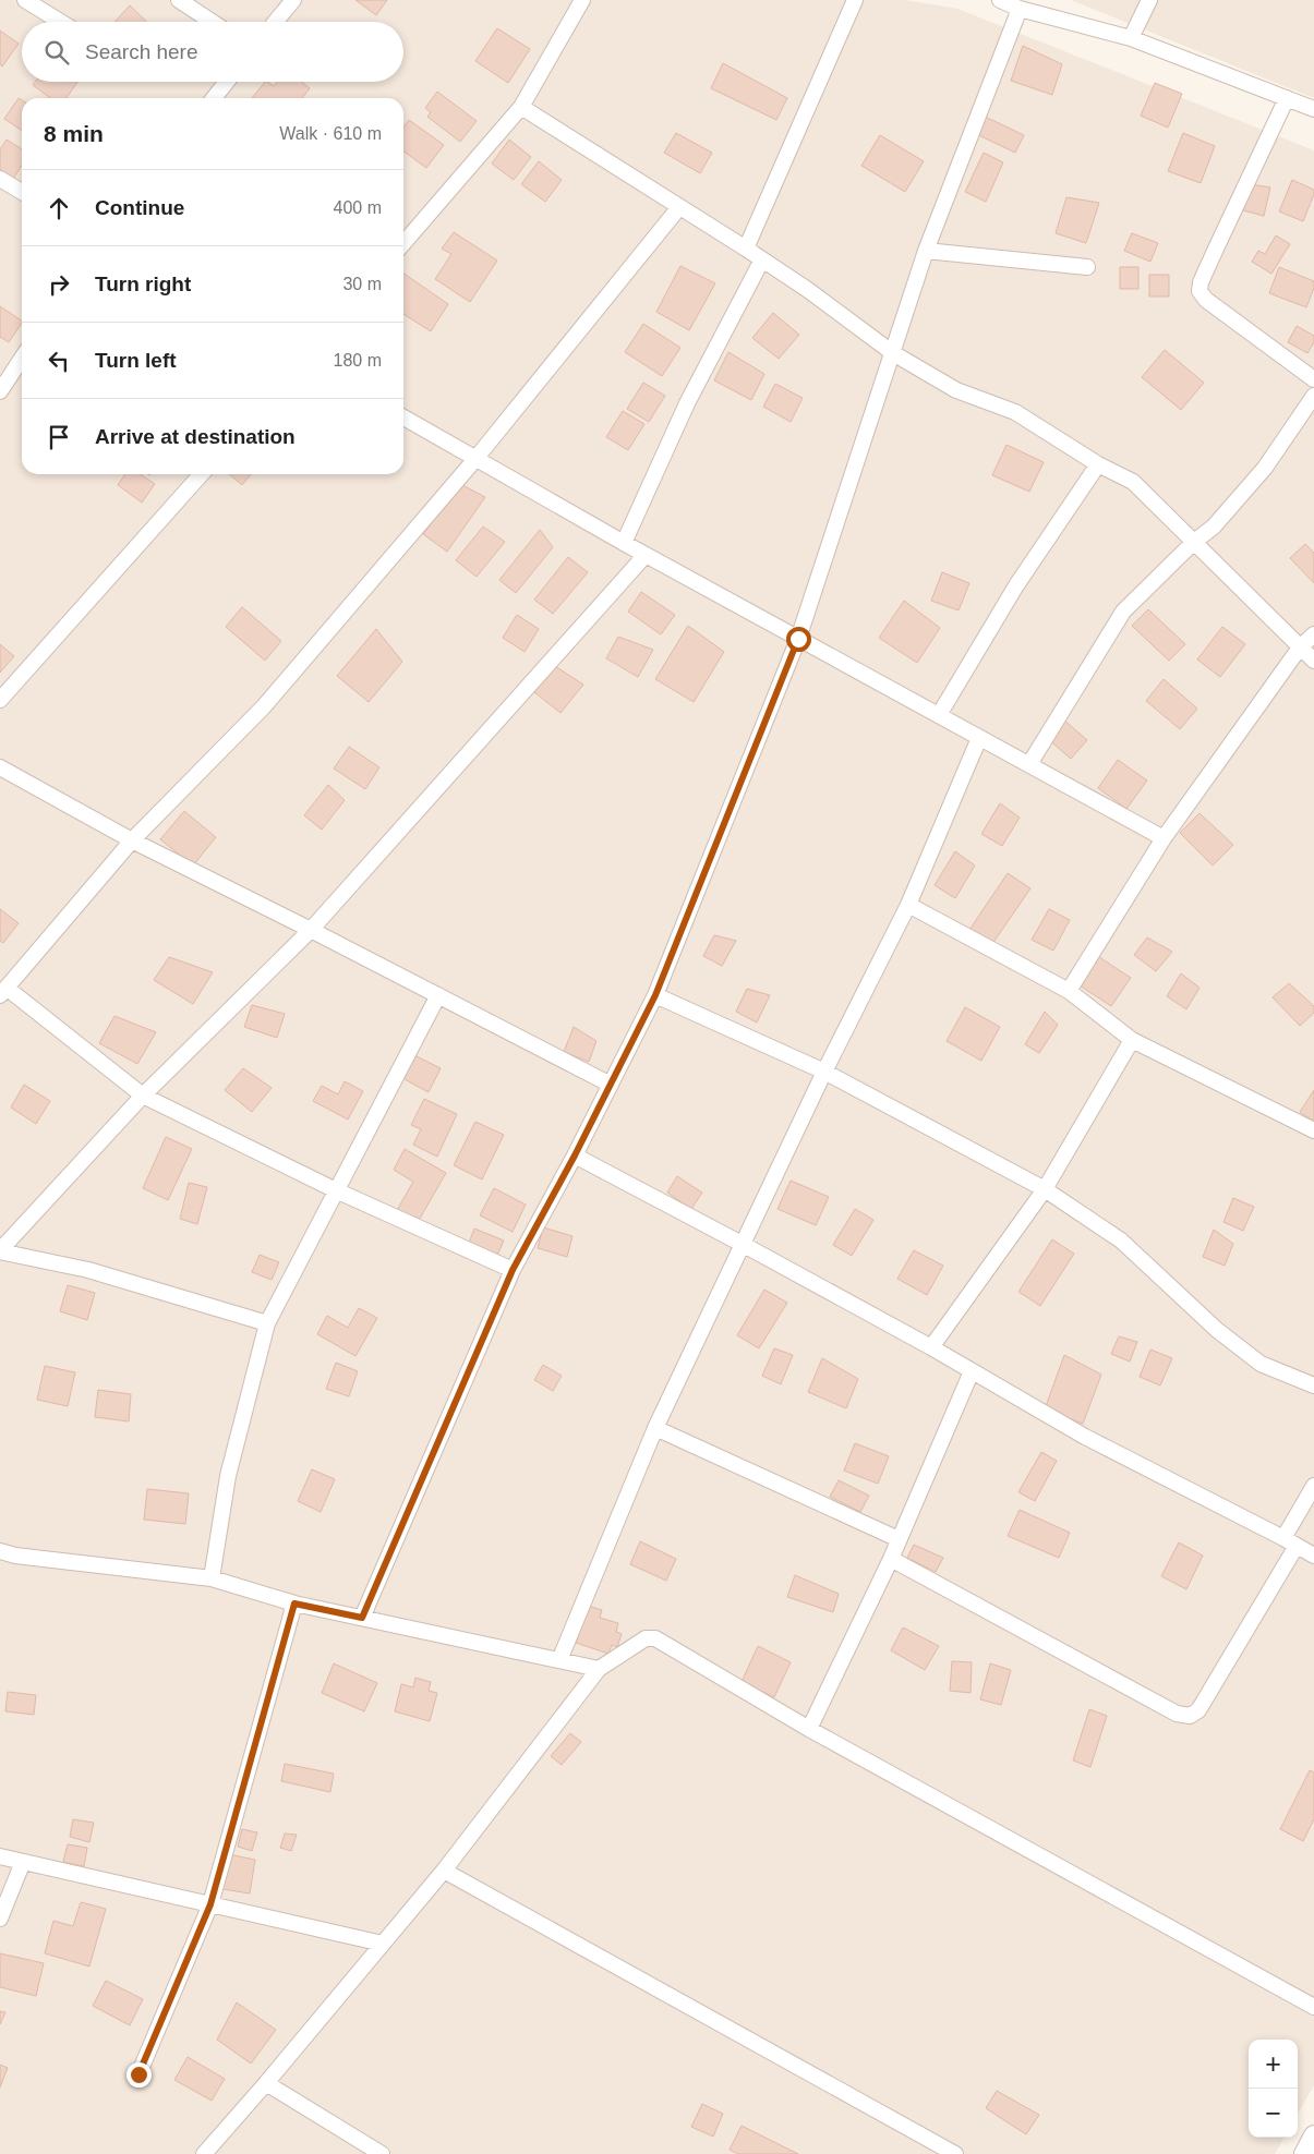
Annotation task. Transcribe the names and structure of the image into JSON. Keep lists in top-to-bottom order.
{
  "page": {
    "search": "Search here",
    "heading": ["8 min", "Walk · 610 m"],
    "list": [
      ["Continue", "400 m"],
      ["Turn right", "30 m"],
      ["Turn left", "180 m"],
      "Arrive at destination"
    ],
    "map_buttons": ["+", "−"]
  }
}
